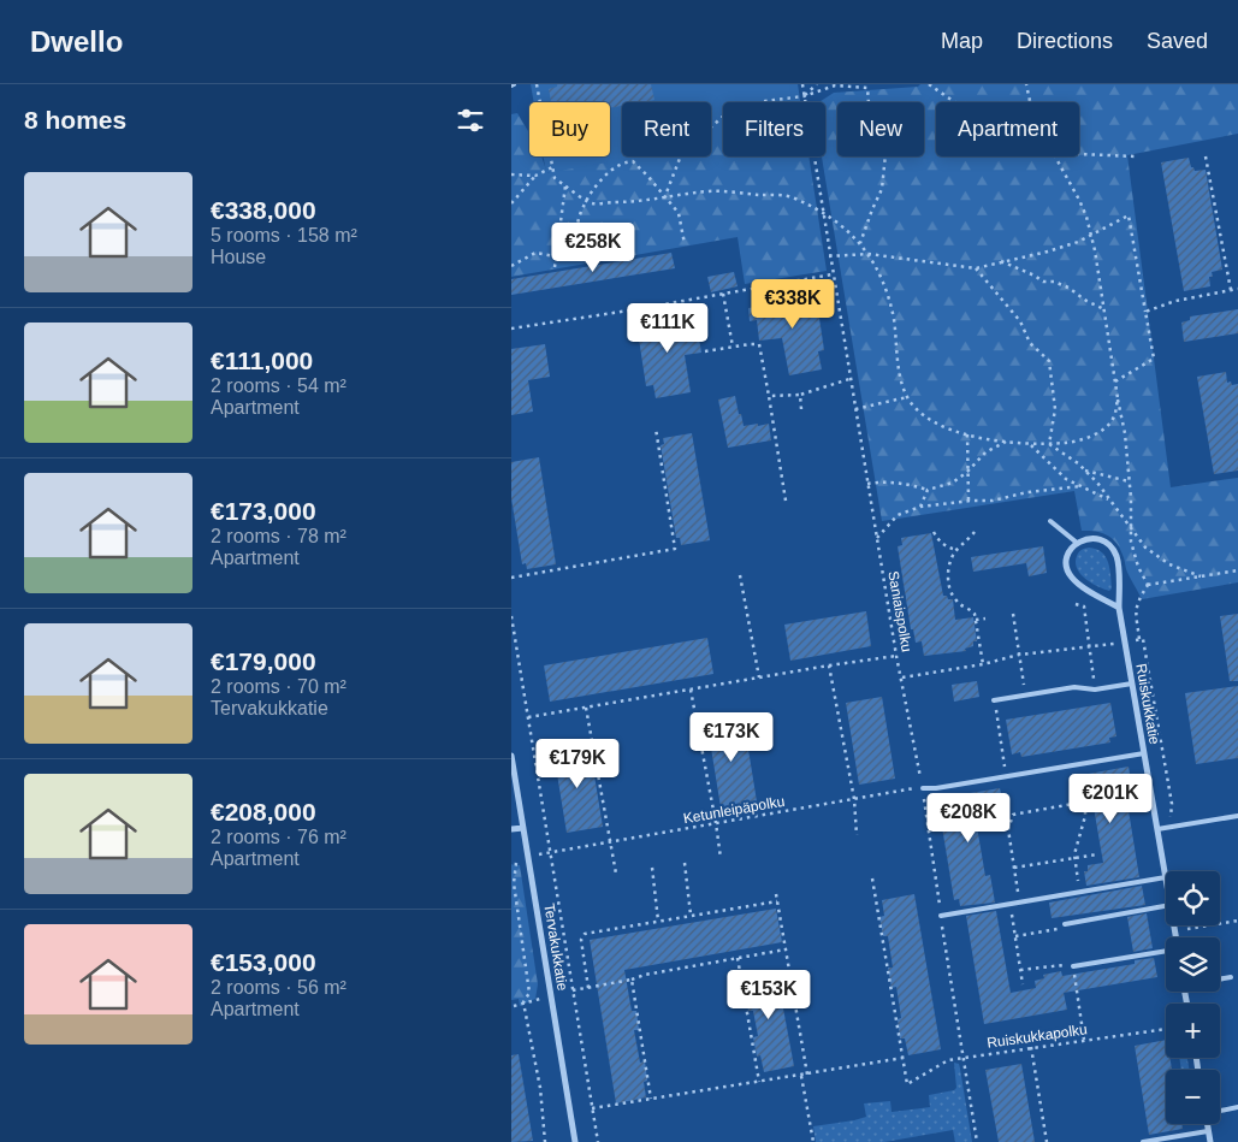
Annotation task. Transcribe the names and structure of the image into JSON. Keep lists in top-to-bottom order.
{
  "streets": {
    "street": ["Ruiskukkatie", "Tervakukkatie"],
    "path": ["Saniaispolku", "Ketunleipäpolku", "Ruiskukkapolku"]
  },
  "crossings": [
    ["Saniaispolku", "Ketunleipäpolku"],
    ["Saniaispolku", "Ruiskukkapolku"]
  ],
  "page": {
    "header": "Dwello",
    "nav": ["Map", "Directions", "Saved"],
    "heading": "8 homes",
    "chip": [
      "Buy",
      "Rent",
      "Filters",
      "New",
      "Apartment"
    ],
    "list": [
      {
        "name": "€338,000",
        "note": "5 rooms · 158 m² · House"
      },
      {
        "name": "€111,000",
        "note": "2 rooms · 54 m² · Apartment"
      },
      {
        "name": "€173,000",
        "note": "2 rooms · 78 m² · Apartment"
      },
      {
        "name": "€179,000",
        "note": "2 rooms · 70 m² · Tervakukkatie"
      },
      {
        "name": "€208,000",
        "note": "2 rooms · 76 m² · Apartment"
      },
      {
        "name": "€153,000",
        "note": "2 rooms · 56 m² · Apartment"
      }
    ],
    "price": [
      "€258K",
      "€338K",
      "€111K",
      "€173K",
      "€179K",
      "€201K",
      "€208K",
      "€153K"
    ],
    "map_buttons": ["+", "−"]
  }
}
